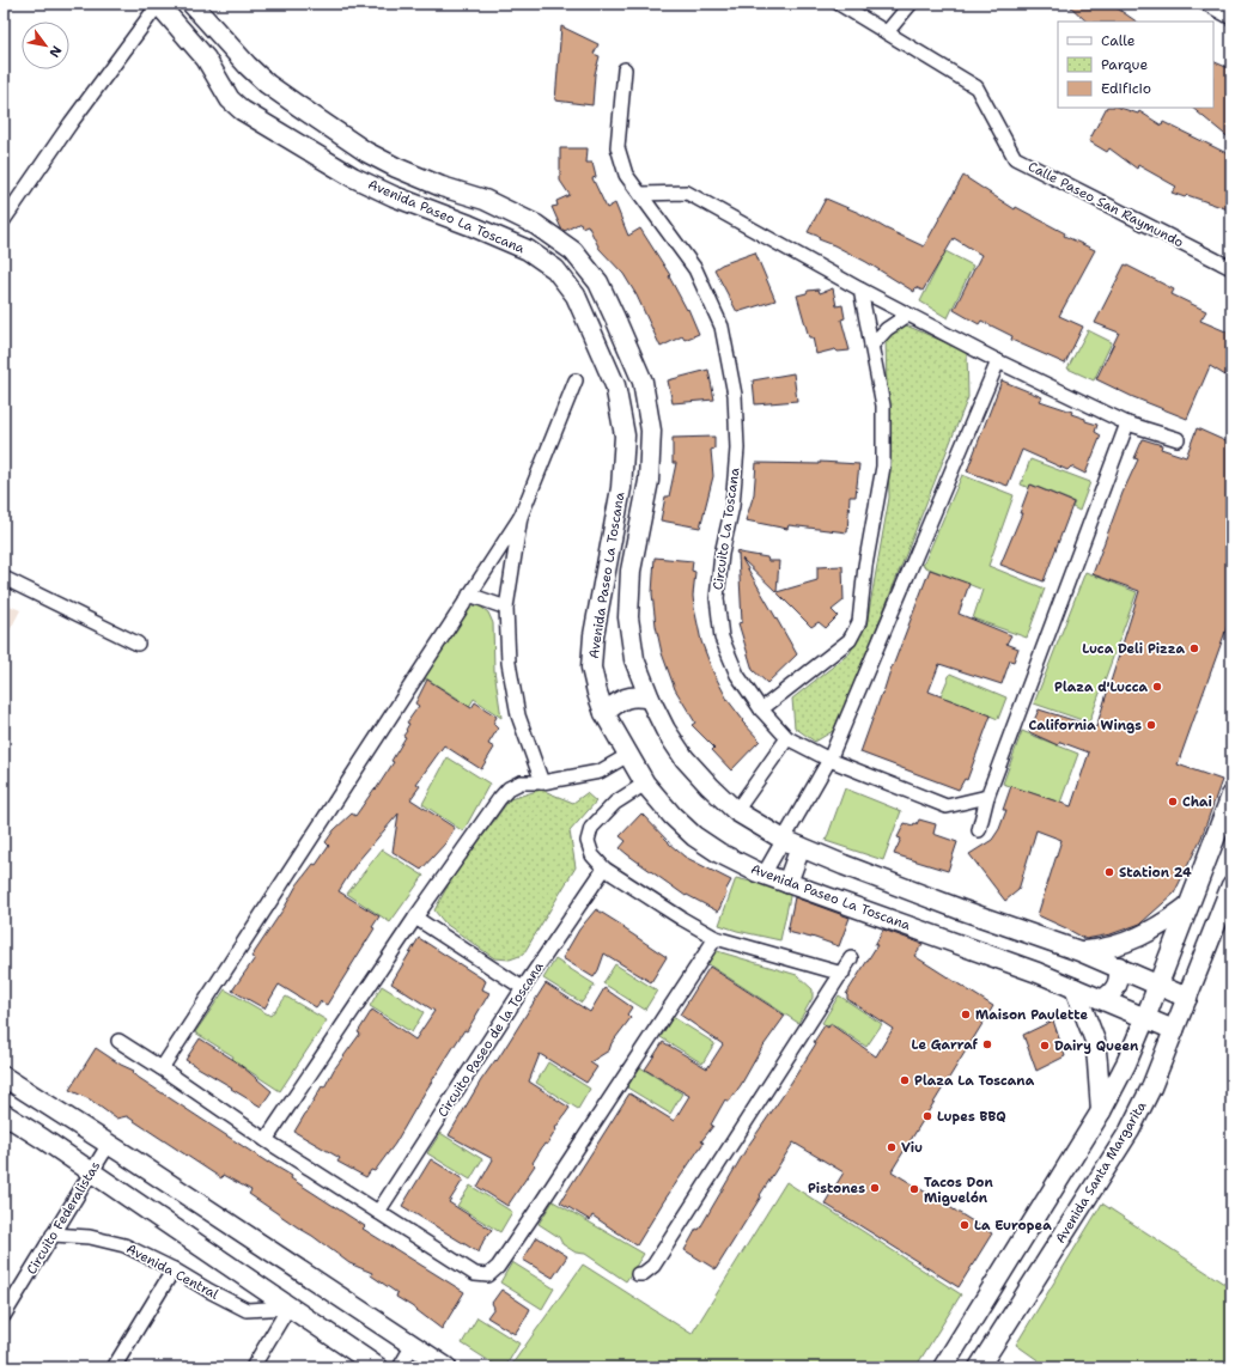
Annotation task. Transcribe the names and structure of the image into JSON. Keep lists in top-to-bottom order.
{
  "streets": {
    "street": [
      "Calle Paseo San Raymundo",
      "Avenida Paseo La Toscana",
      "Circuito La Toscana",
      "Circuito Paseo de la Toscana",
      "Avenida Santa Margarita",
      "Circuito Federalistas",
      "Avenida Central"
    ]
  },
  "crossings": [
    ["Avenida Paseo La Toscana", "Avenida Santa Margarita"],
    ["Circuito Federalistas", "Avenida Central"]
  ],
  "places": [
    "Luca Deli Pizza",
    "Plaza d'Lucca",
    "California Wings",
    "Chai",
    "Station 24",
    "Maison Paulette",
    "Le Garraf",
    "Dairy Queen",
    "Plaza La Toscana",
    "Lupes BBQ",
    "Viu",
    "Pistones",
    "Tacos Don Miguelón",
    "La Europea"
  ],
  "legend": ["Calle", "Parque", "Edificio"],
  "north": "bottom right"
}
